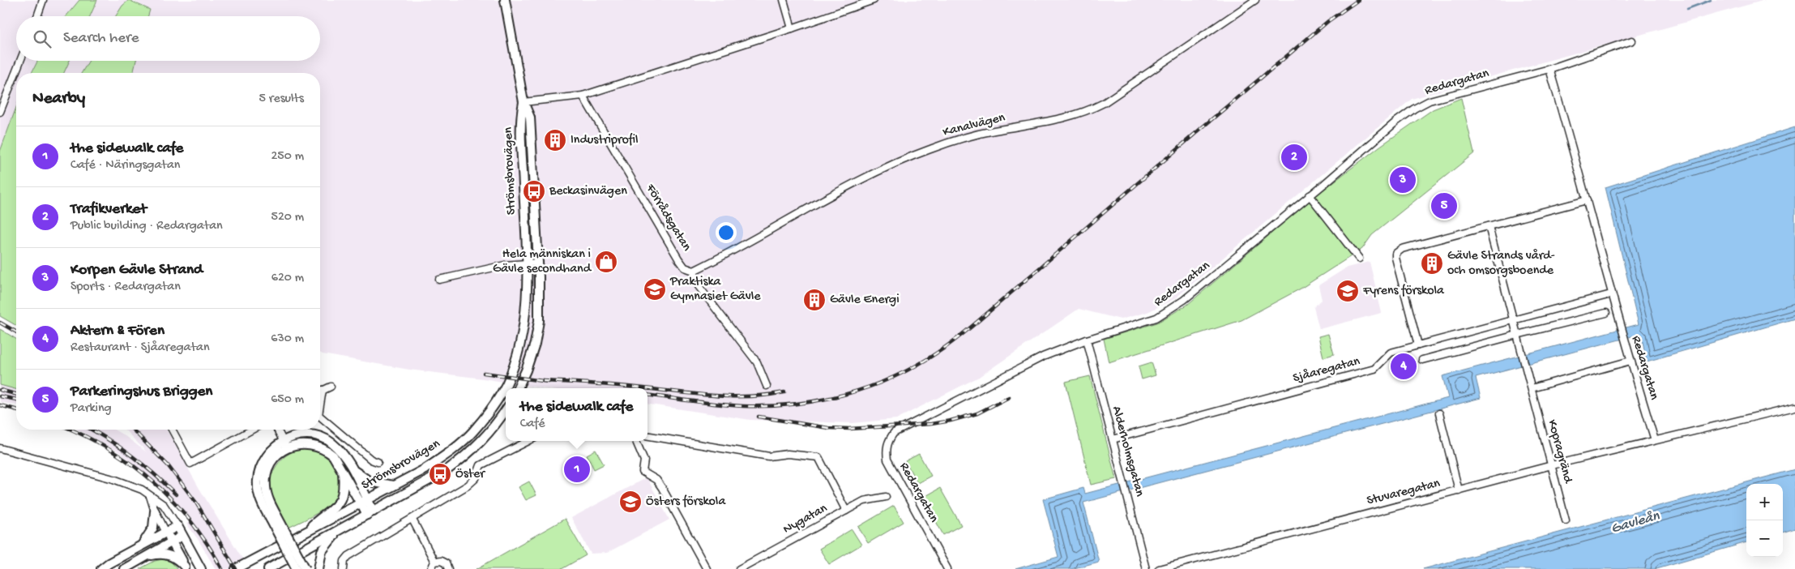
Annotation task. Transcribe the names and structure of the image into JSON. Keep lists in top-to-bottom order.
{
  "streets": {
    "main road": ["Strömsbrovägen"],
    "street": [
      "Redargatan",
      "Kanalvägen",
      "Förrådsgatan",
      "Sjåaregatan",
      "Alderholmsgatan",
      "Kopragränd",
      "Stuvaregatan",
      "Nygatan"
    ]
  },
  "crossings": [
    ["Redargatan", "Sjåaregatan"],
    ["Redargatan", "Alderholmsgatan"],
    ["Redargatan", "Stuvaregatan"],
    ["Kanalvägen", "Förrådsgatan"],
    ["Sjåaregatan", "Alderholmsgatan"],
    ["Sjåaregatan", "Kopragränd"],
    ["Kopragränd", "Stuvaregatan"]
  ],
  "water": ["Gavleån"],
  "places": {
    "building": ["Industriprofil", "Gävle Strands vård- och omsorgsboende", "Gävle Energi"],
    "bus stop": ["Beckasinvägen", "Öster"],
    "shop": ["Hela människan i Gävle secondhand"],
    "school or university": ["Praktiska Gymnasiet Gävle", "Fyrens förskola", "Östers förskola"]
  },
  "page": {
    "search": "Search here",
    "heading": ["Nearby", "5 results"],
    "list": [
      {
        "mark": "1",
        "name": "the sidewalk cafe",
        "note": "Café · Näringsgatan",
        "value": "250 m"
      },
      {
        "mark": "2",
        "name": "Trafikverket",
        "note": "Public building · Redargatan",
        "value": "520 m"
      },
      {
        "mark": "3",
        "name": "Korpen Gävle Strand",
        "note": "Sports · Redargatan",
        "value": "620 m"
      },
      {
        "mark": "4",
        "name": "Aktern & Fören",
        "note": "Restaurant · Sjåaregatan",
        "value": "630 m"
      },
      {
        "mark": "5",
        "name": "Parkeringshus Briggen",
        "note": "Parking",
        "value": "650 m"
      }
    ],
    "pins": [
      "2",
      "3",
      "5",
      "4",
      "1"
    ],
    "popup": ["the sidewalk cafe", "Café"],
    "map_buttons": ["+", "−"]
  }
}
